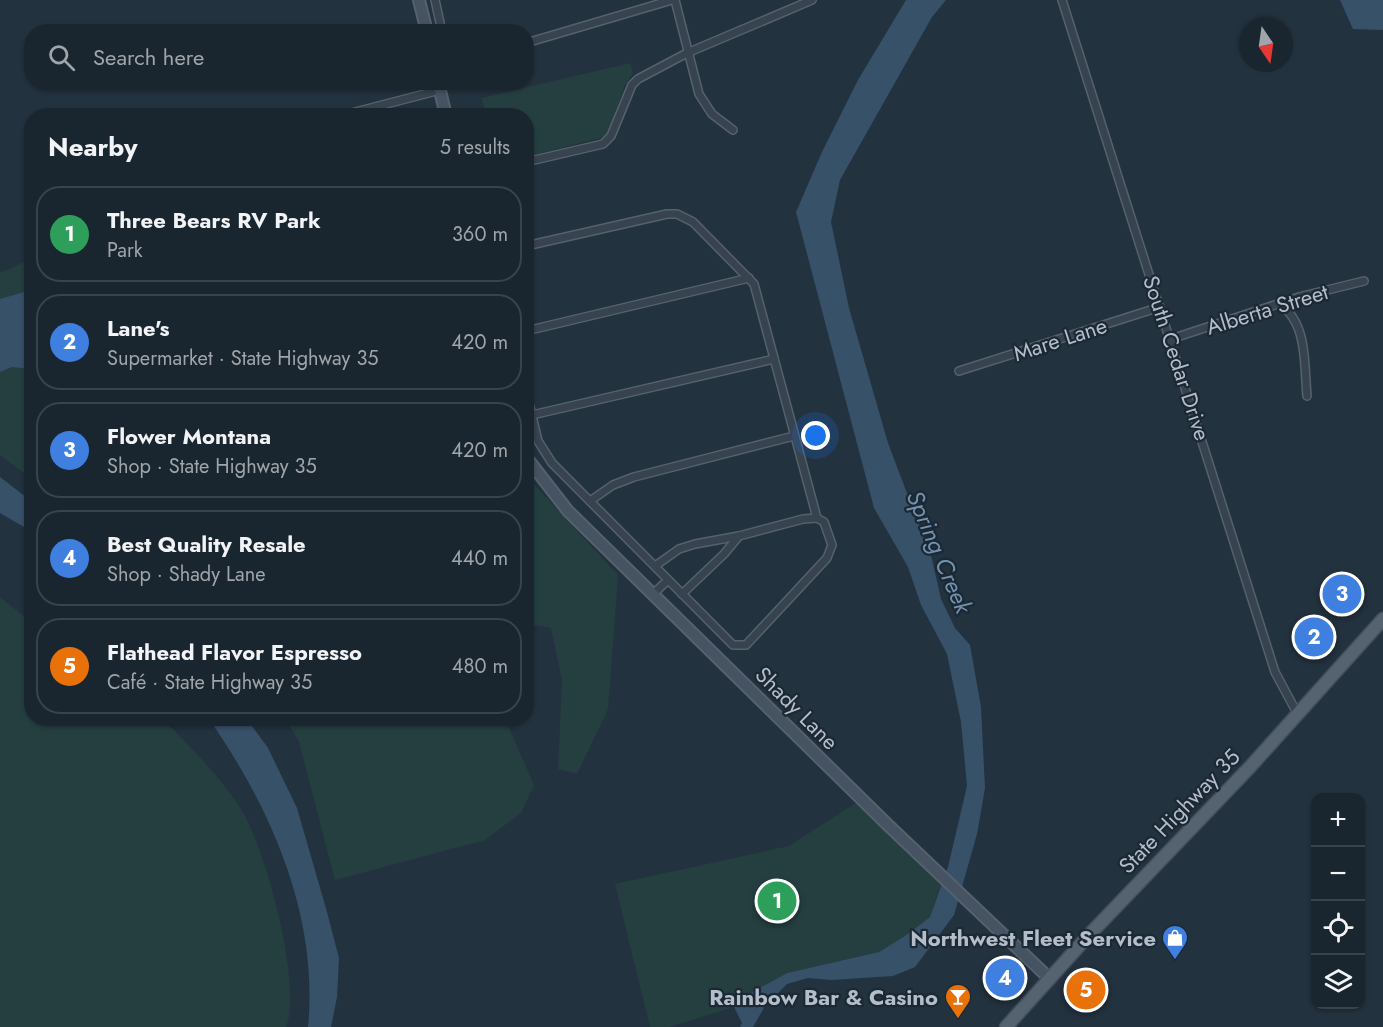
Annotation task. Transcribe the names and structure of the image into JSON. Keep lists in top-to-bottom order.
{
  "streets": {
    "main road": ["Shady Lane", "State Highway 35"],
    "street": ["Alberta Street", "Mare Lane", "South Cedar Drive"]
  },
  "crossings": [
    ["Alberta Street", "South Cedar Drive"],
    ["Mare Lane", "South Cedar Drive"],
    ["South Cedar Drive", "State Highway 35"],
    ["Shady Lane", "State Highway 35"]
  ],
  "water": ["Spring Creek"],
  "places": {
    "shop": ["Northwest Fleet Service"],
    "bar": ["Rainbow Bar & Casino"]
  },
  "north": "bottom",
  "page": {
    "search": "Search here",
    "heading": ["Nearby", "5 results"],
    "list": [
      {
        "mark": "1",
        "name": "Three Bears RV Park",
        "note": "Park",
        "value": "360 m"
      },
      {
        "mark": "2",
        "name": "Lane's",
        "note": "Supermarket · State Highway 35",
        "value": "420 m"
      },
      {
        "mark": "3",
        "name": "Flower Montana",
        "note": "Shop · State Highway 35",
        "value": "420 m"
      },
      {
        "mark": "4",
        "name": "Best Quality Resale",
        "note": "Shop · Shady Lane",
        "value": "440 m"
      },
      {
        "mark": "5",
        "name": "Flathead Flavor Espresso",
        "note": "Café · State Highway 35",
        "value": "480 m"
      }
    ],
    "pins": [
      "3",
      "2",
      "1",
      "4",
      "5"
    ],
    "map_buttons": ["+", "−"]
  }
}
